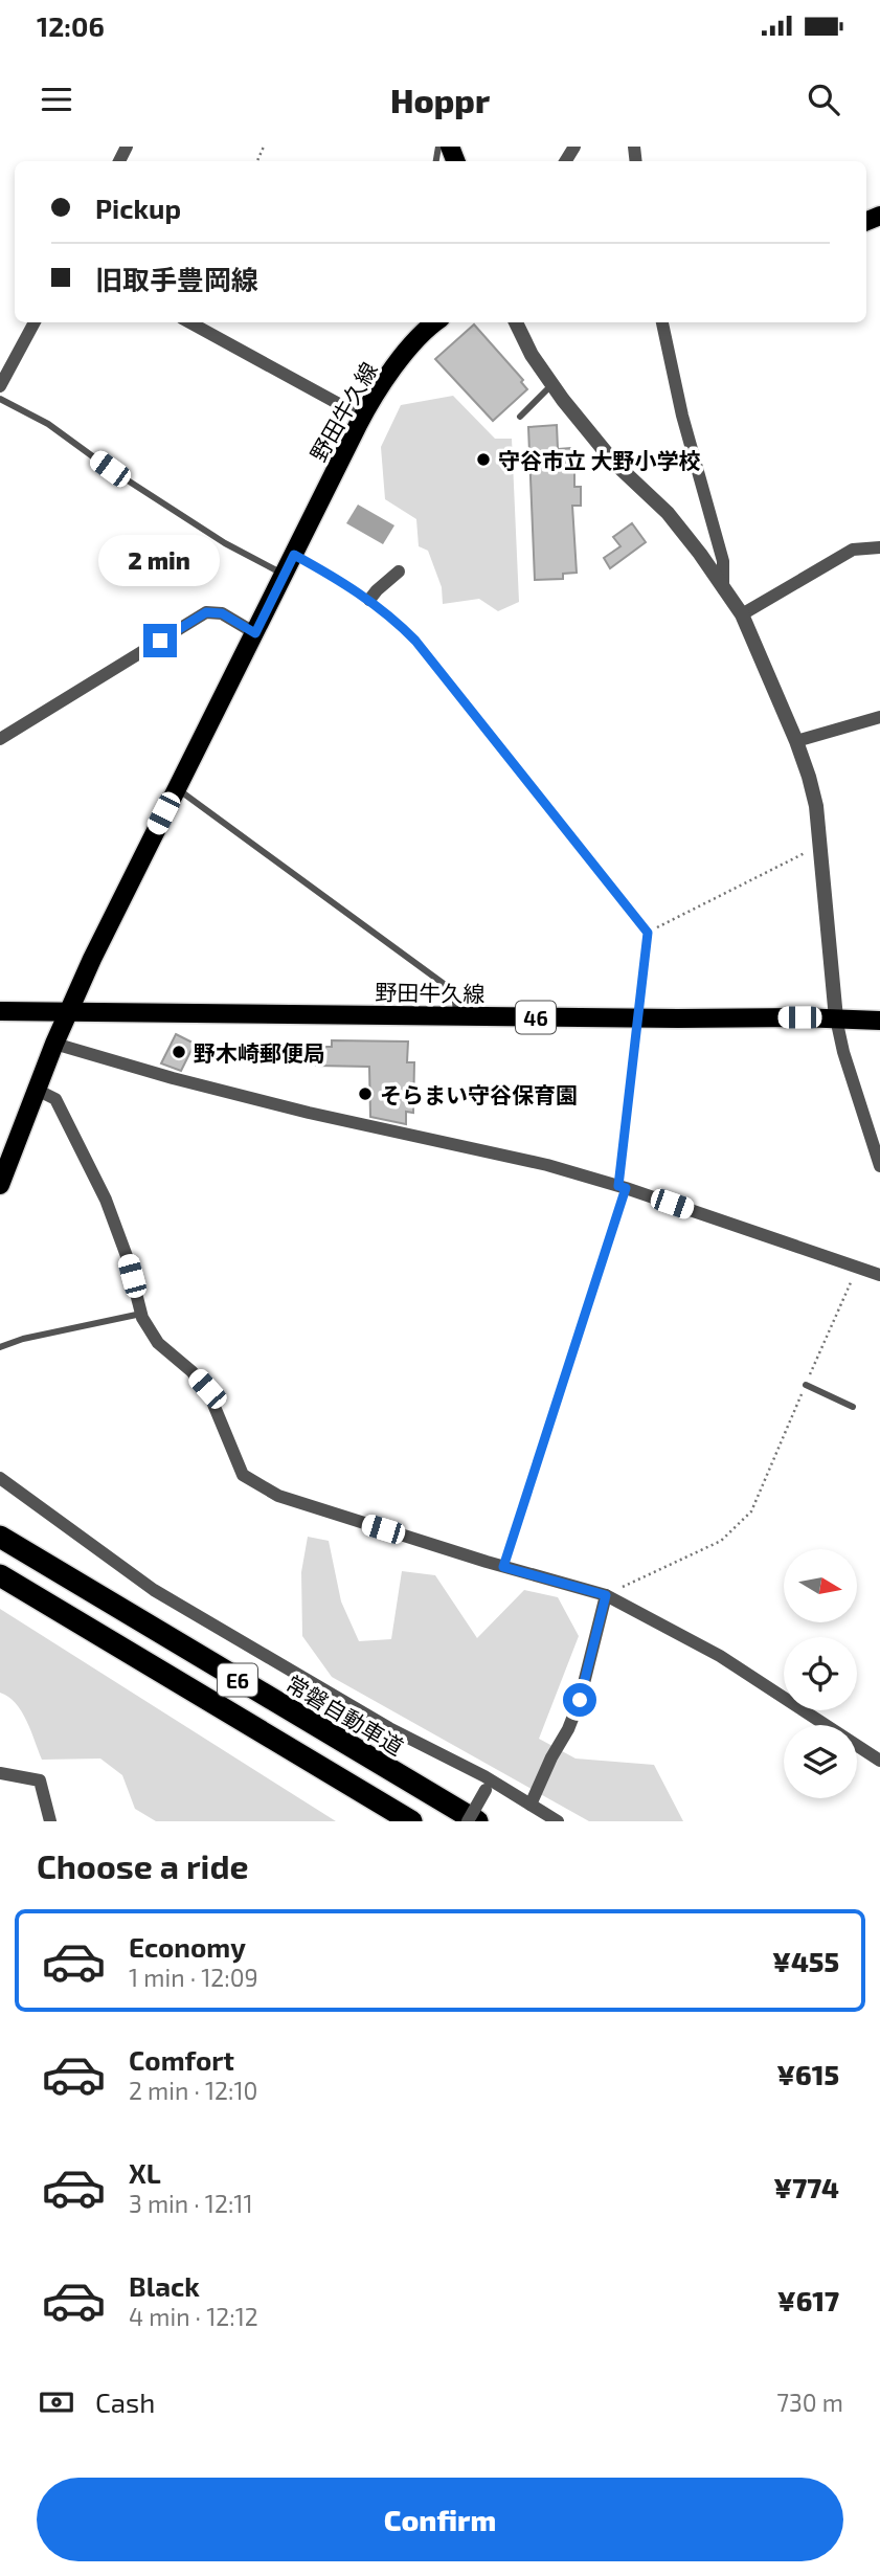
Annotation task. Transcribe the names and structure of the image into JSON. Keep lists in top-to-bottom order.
{
  "streets": {
    "highway": ["E6", "常磐自動車道"],
    "main road": ["野田牛久線", "46"]
  },
  "places": ["守谷市立 大野小学校", "野木崎郵便局", "そらまい守谷保育園"],
  "north": "right",
  "page": {
    "status": "12:06",
    "header": "Hoppr",
    "banner": ["Pickup", "旧取手豊岡線"],
    "bubble": "2 min",
    "heading": "Choose a ride",
    "list": [
      {
        "name": "Economy",
        "note": "1 min · 12:09",
        "value": "¥455"
      },
      {
        "name": "Comfort",
        "note": "2 min · 12:10",
        "value": "¥615"
      },
      {
        "name": "XL",
        "note": "3 min · 12:11",
        "value": "¥774"
      },
      {
        "name": "Black",
        "note": "4 min · 12:12",
        "value": "¥617"
      }
    ],
    "pay": ["Cash", "730 m"],
    "buttons": "Confirm"
  }
}
